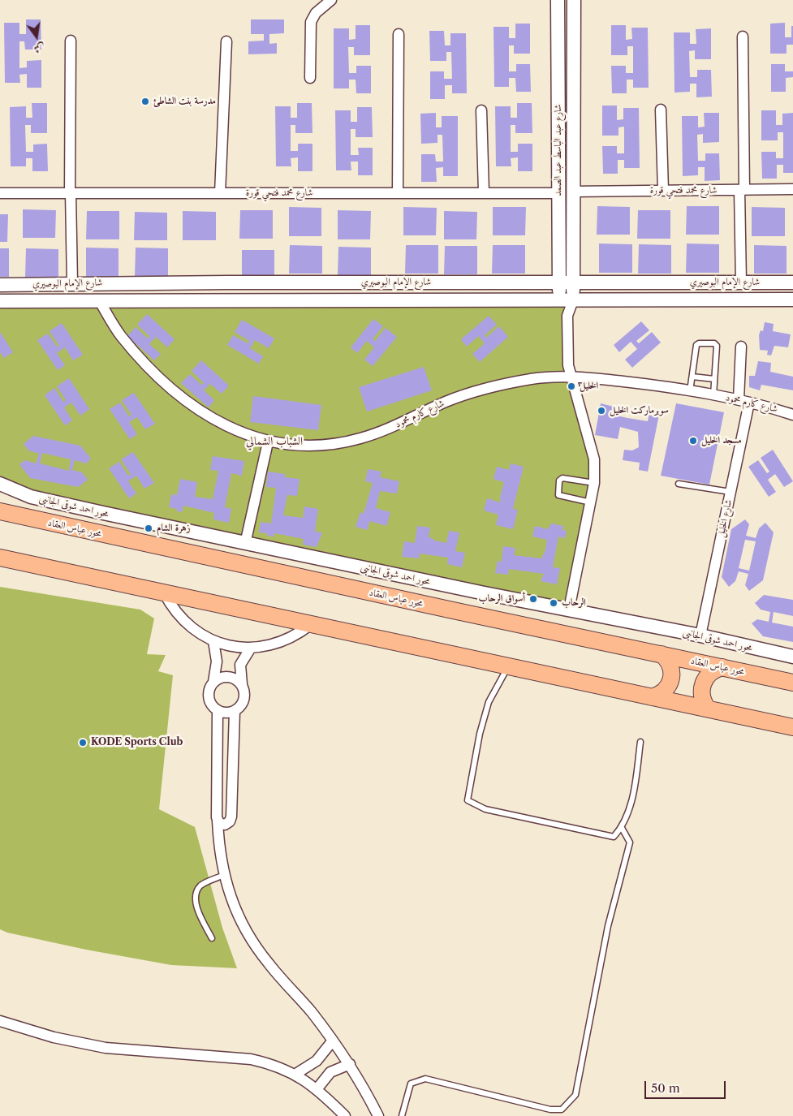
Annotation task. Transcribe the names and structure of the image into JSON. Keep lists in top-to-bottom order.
{
  "streets": {
    "main road": ["محور عباس العقاد"],
    "street": [
      "شارع عبد الباسط عبد الصمد",
      "شارع محمد فتحي قورة",
      "شارع الإمام البوصيري",
      "شارع كارم محمود",
      "محور احمد شوقى الجانبى",
      "شارع الخليل"
    ]
  },
  "crossings": [
    ["شارع عبد الباسط عبد الصمد", "شارع محمد فتحي قورة"],
    ["شارع عبد الباسط عبد الصمد", "شارع الإمام البوصيري"],
    ["شارع الإمام البوصيري", "شارع كارم محمود"],
    ["شارع كارم محمود", "شارع الخليل"],
    ["محور احمد شوقى الجانبى", "شارع الخليل"]
  ],
  "districts": ["الشباب الشمالي"],
  "places": [
    "مدرسة بنت الشاطئ",
    "الخليل",
    "سوبرماركت الخليل",
    "مسجد الخليل",
    "زهرة الشام",
    "أسواق الرحاب",
    "الرحاب",
    "KODE Sports Club"
  ],
  "scale_bar": "50 m",
  "north": "bottom"
}
